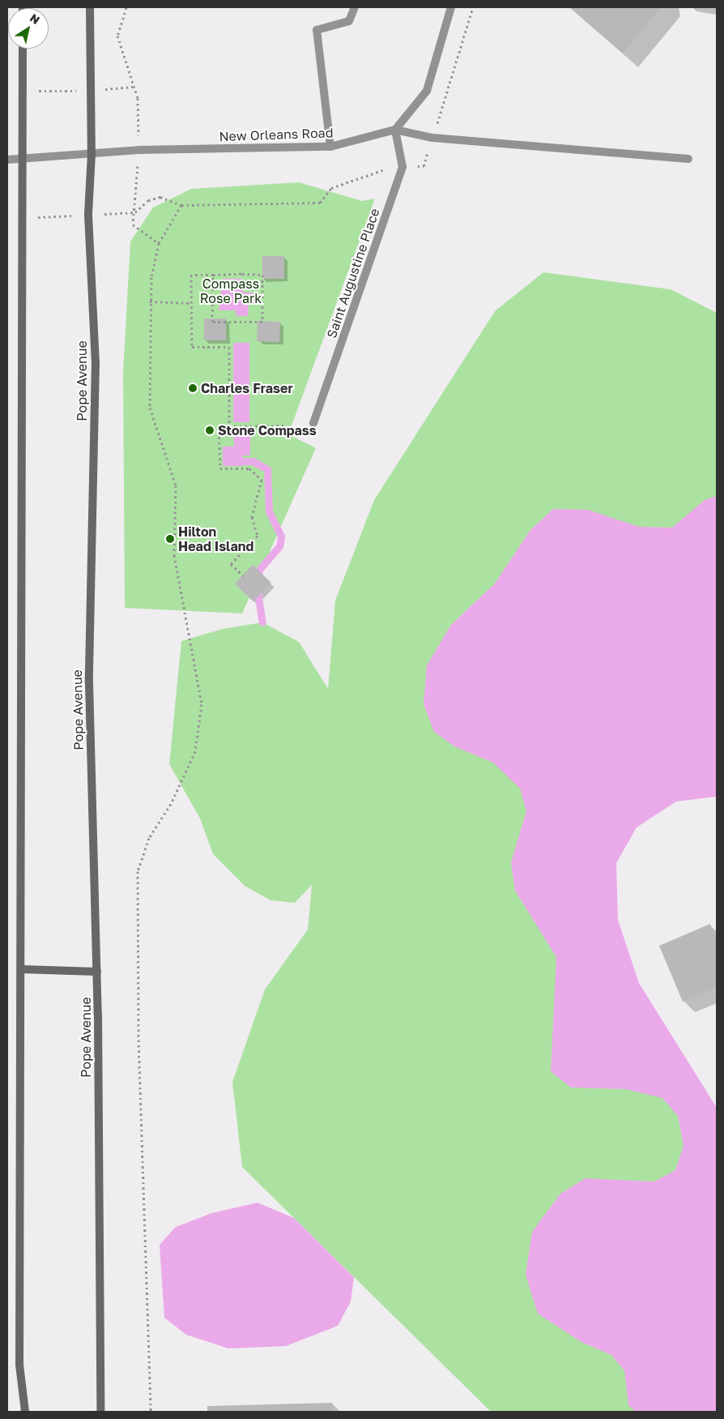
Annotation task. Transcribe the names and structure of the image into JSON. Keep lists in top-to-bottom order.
{
  "streets": {
    "main road": ["Pope Avenue"],
    "street": ["New Orleans Road", "Saint Augustine Place"]
  },
  "crossings": [
    ["New Orleans Road", "Saint Augustine Place"],
    ["New Orleans Road", "Pope Avenue"]
  ],
  "parks": ["Compass Rose Park"],
  "places": ["Charles Fraser", "Stone Compass", "Hilton Head Island"],
  "north": "top right"
}
